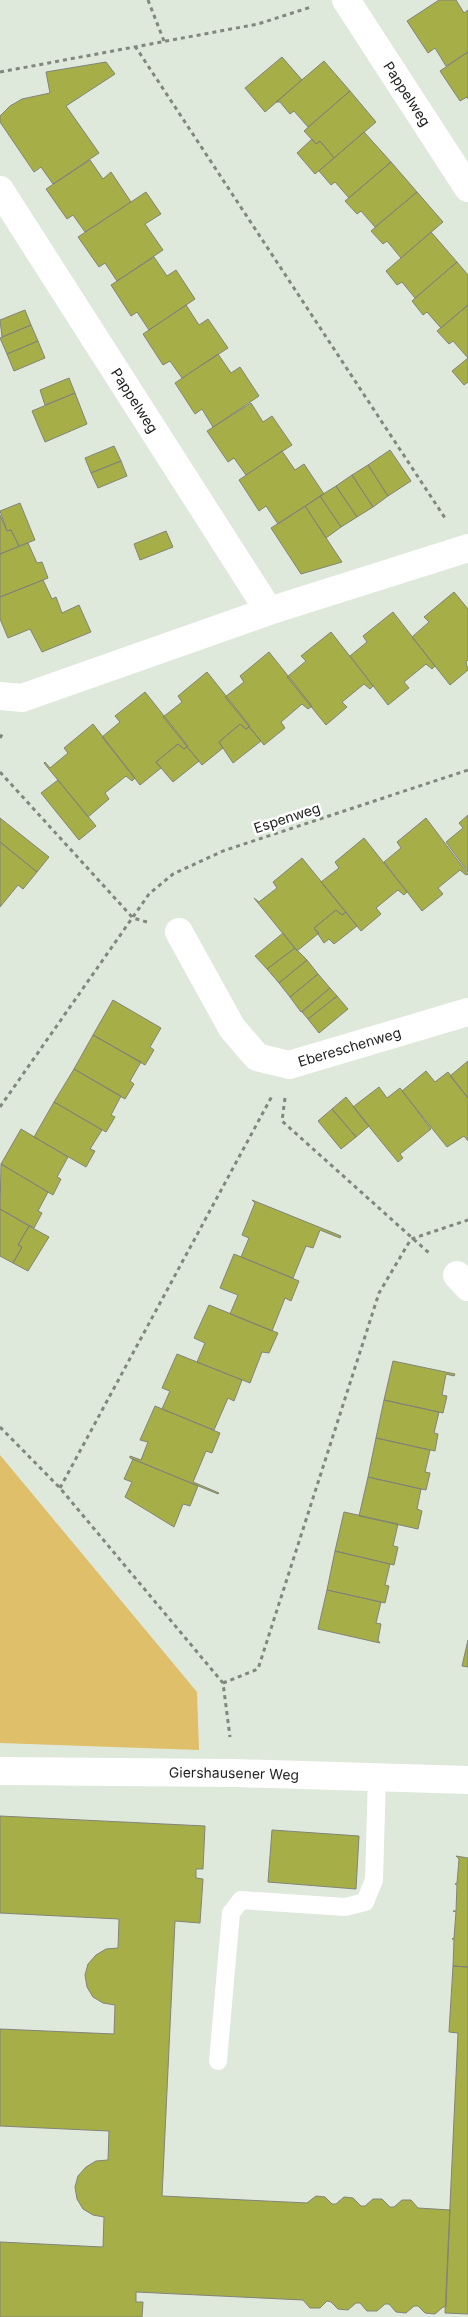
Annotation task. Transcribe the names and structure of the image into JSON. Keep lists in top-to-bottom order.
{
  "streets": {
    "street": ["Pappelweg", "Ebereschenweg", "Giershausener Weg"],
    "path": ["Espenweg"]
  }
}
